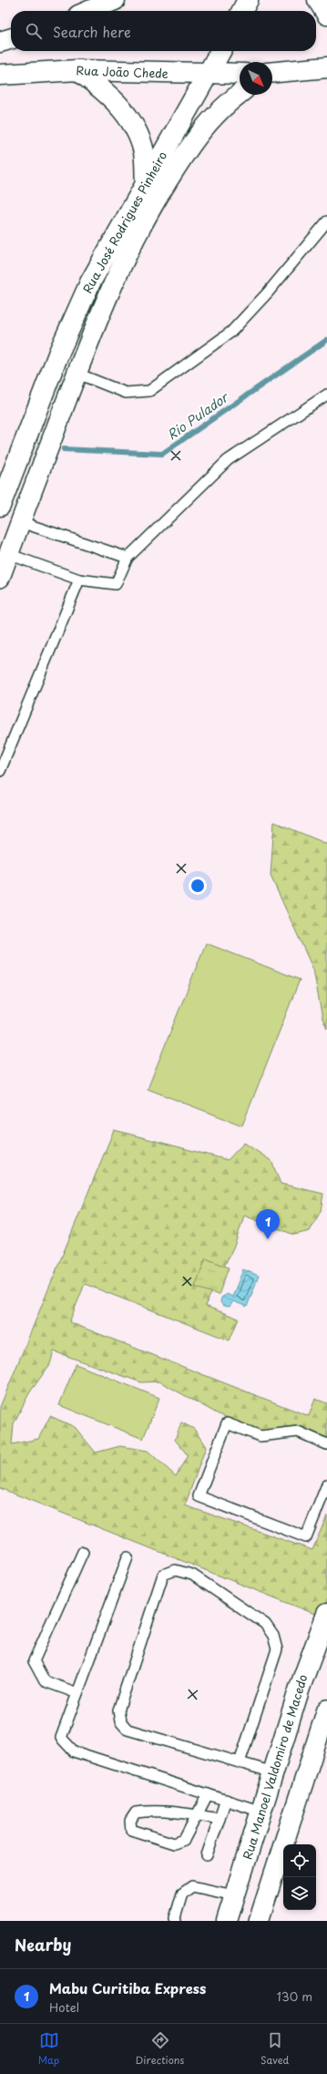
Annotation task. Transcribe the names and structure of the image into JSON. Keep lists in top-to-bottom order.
{
  "streets": {
    "main road": ["Rua João Chede", "Rua José Rodrigues Pinheiro", "Rua Manoel Valdomiro de Macedo"]
  },
  "crossings": [
    ["Rua João Chede", "Rua José Rodrigues Pinheiro"]
  ],
  "water": ["Rio Pulador"],
  "north": "bottom right",
  "page": {
    "search": "Search here",
    "pins": "1",
    "heading": "Nearby",
    "list": [
      {
        "mark": "1",
        "name": "Mabu Curitiba Express",
        "note": "Hotel",
        "value": "130 m"
      }
    ],
    "nav": ["Map", "Directions", "Saved"]
  }
}
